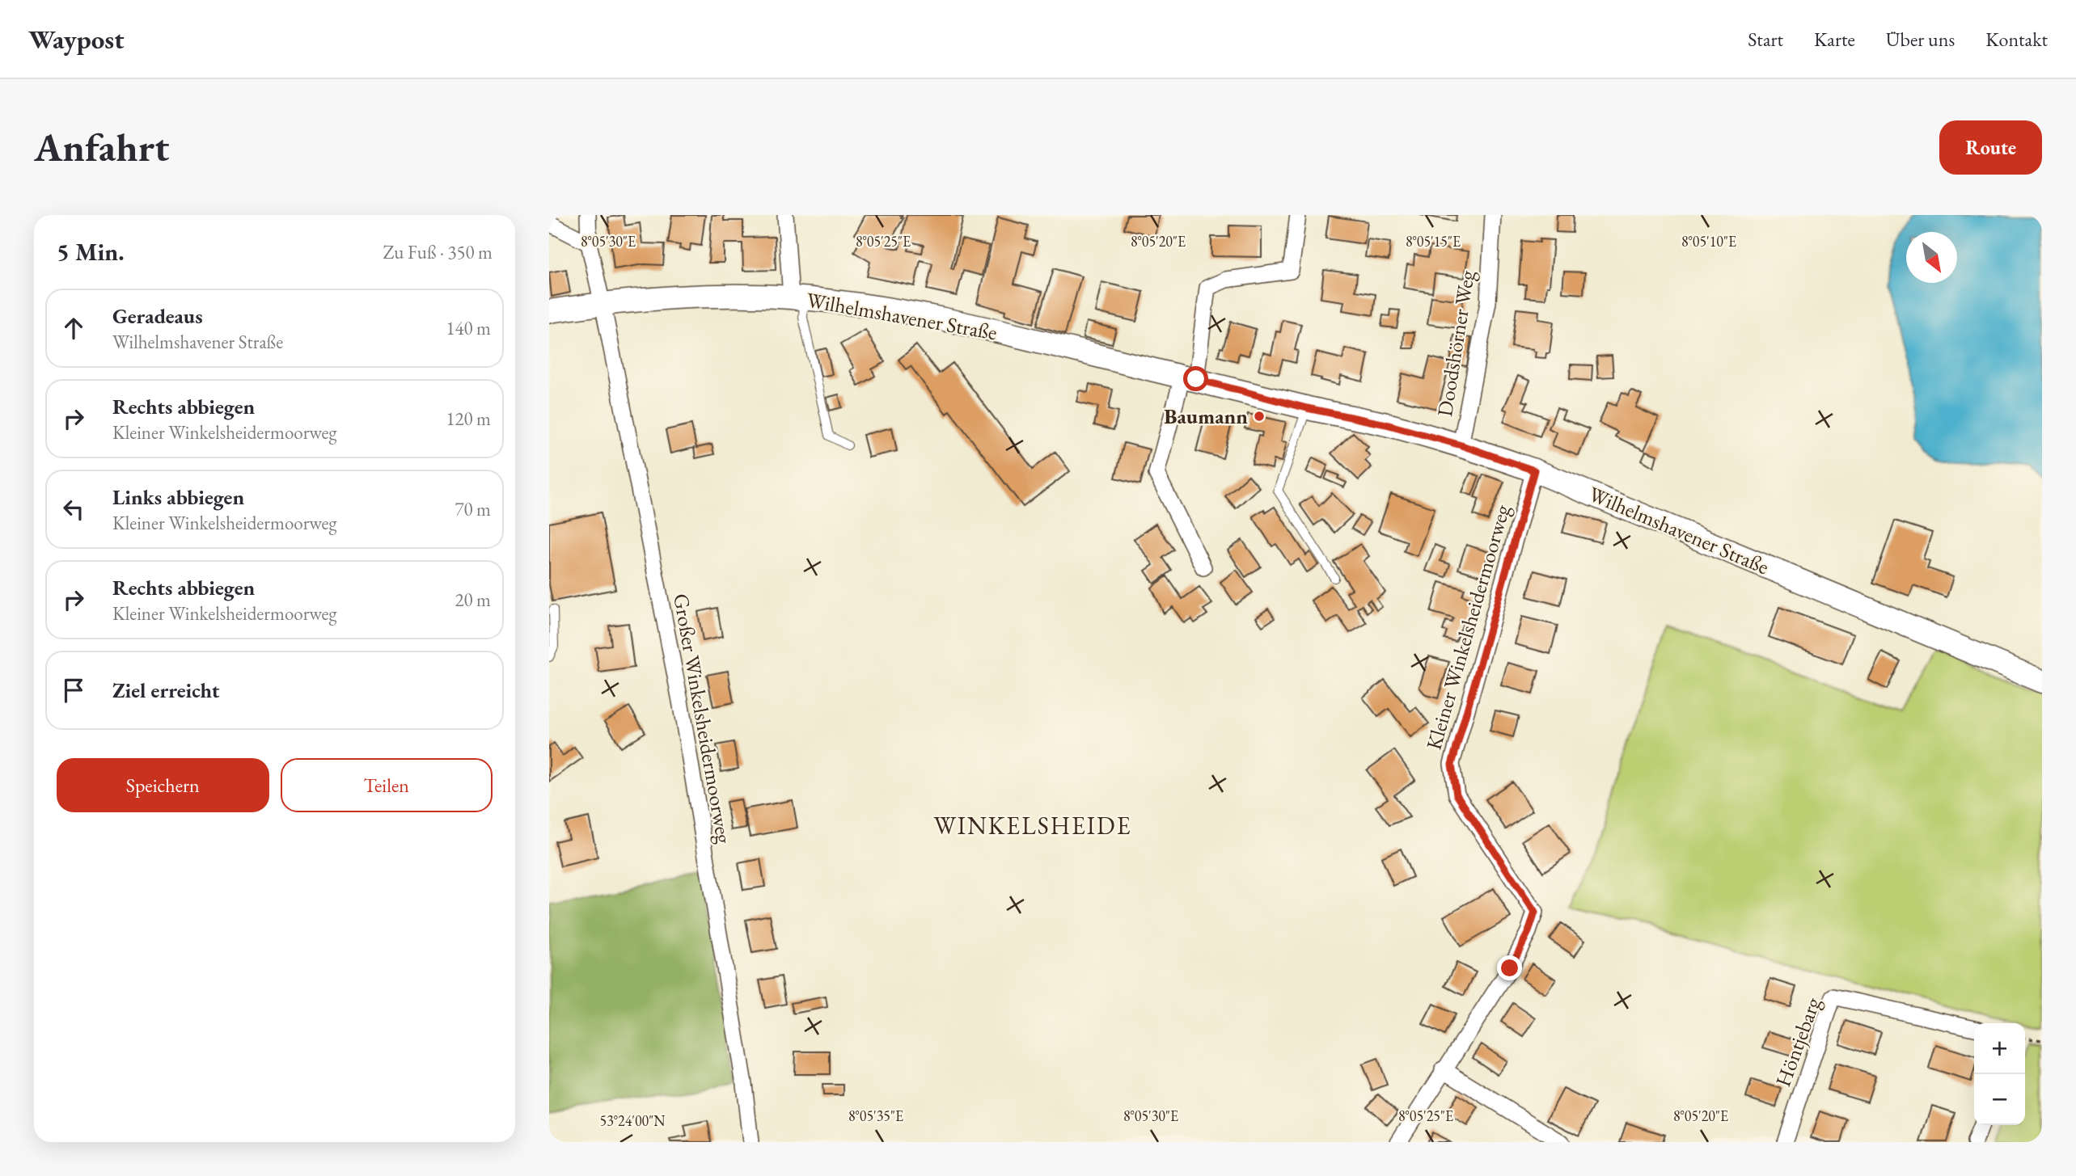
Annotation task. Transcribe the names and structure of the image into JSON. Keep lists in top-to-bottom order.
{
  "streets": {
    "street": [
      "Wilhelmshavener Straße",
      "Doodshörner Weg",
      "Kleiner Winkelsheidermoorweg",
      "Großer Winkelsheidermoorweg",
      "Höntjebarg"
    ]
  },
  "crossings": [
    ["Wilhelmshavener Straße", "Doodshörner Weg"],
    ["Wilhelmshavener Straße", "Kleiner Winkelsheidermoorweg"],
    ["Wilhelmshavener Straße", "Großer Winkelsheidermoorweg"]
  ],
  "districts": ["WINKELSHEIDE"],
  "places": ["Baumann"],
  "north": "bottom right",
  "page": {
    "header": "Waypost",
    "nav": [
      "Start",
      "Karte",
      "Über uns",
      "Kontakt"
    ],
    "buttons": [
      "Route",
      ["Speichern", "Teilen"]
    ],
    "title": "Anfahrt",
    "heading": ["5 Min.", "Zu Fuß · 350 m"],
    "list": [
      ["Geradeaus", "Wilhelmshavener Straße", "140 m"],
      ["Rechts abbiegen", "Kleiner Winkelsheidermoorweg", "120 m"],
      ["Links abbiegen", "Kleiner Winkelsheidermoorweg", "70 m"],
      ["Rechts abbiegen", "Kleiner Winkelsheidermoorweg", "20 m"],
      "Ziel erreicht"
    ],
    "map_buttons": ["+", "−"]
  },
  "coordinates": [
    "8°05'30\"E",
    "8°05'25\"E",
    "8°05'20\"E",
    "8°05'15\"E",
    "8°05'10\"E",
    "8°05'35\"E",
    "53°24'00\"N"
  ]
}
